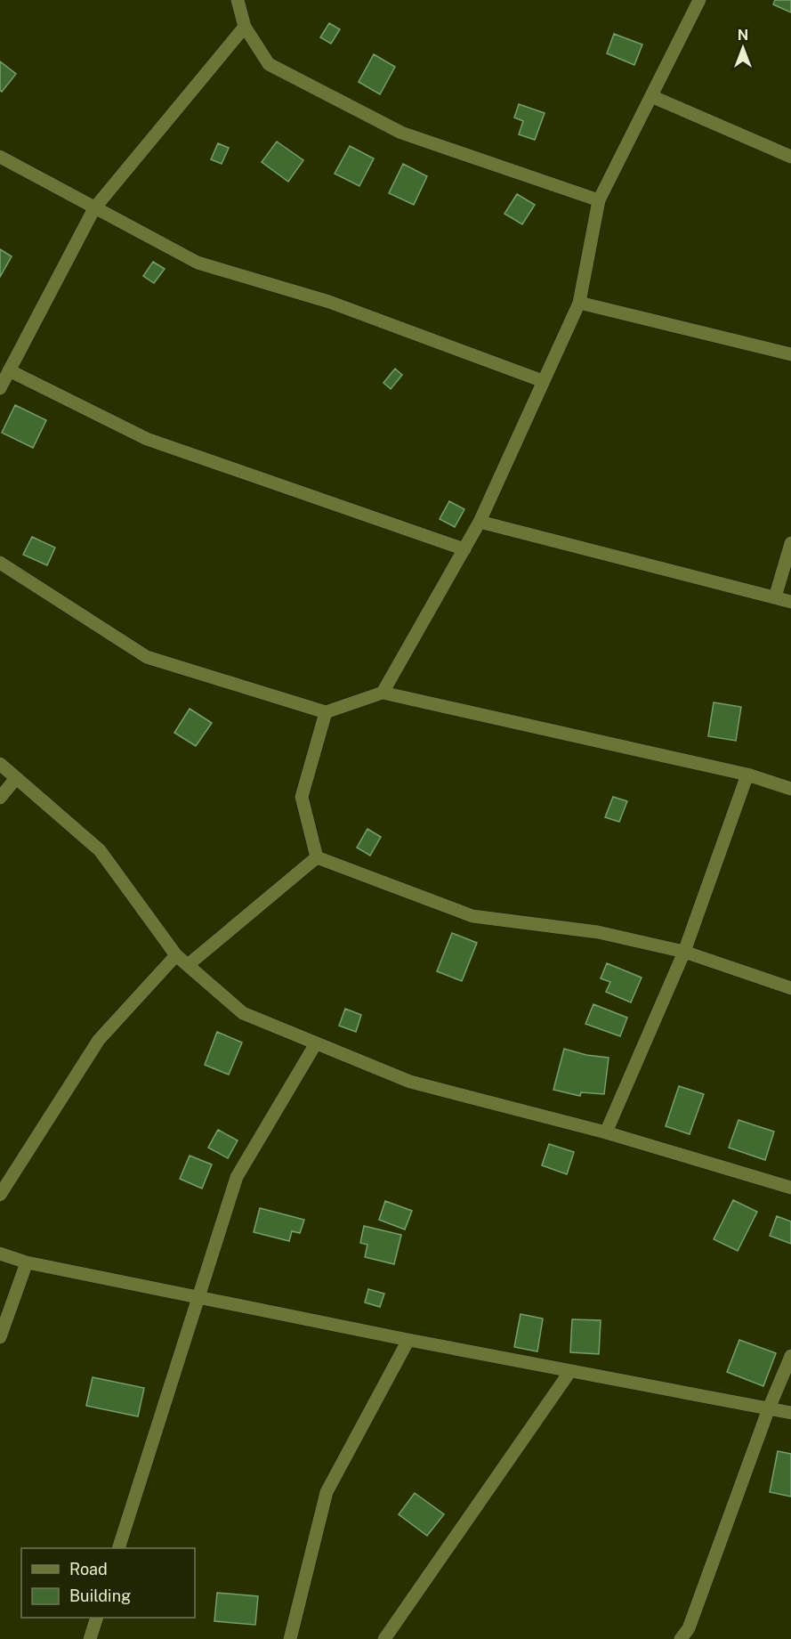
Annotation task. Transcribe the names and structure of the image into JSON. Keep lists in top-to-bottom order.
{
  "legend": ["Road", "Building"],
  "north": "top"
}
